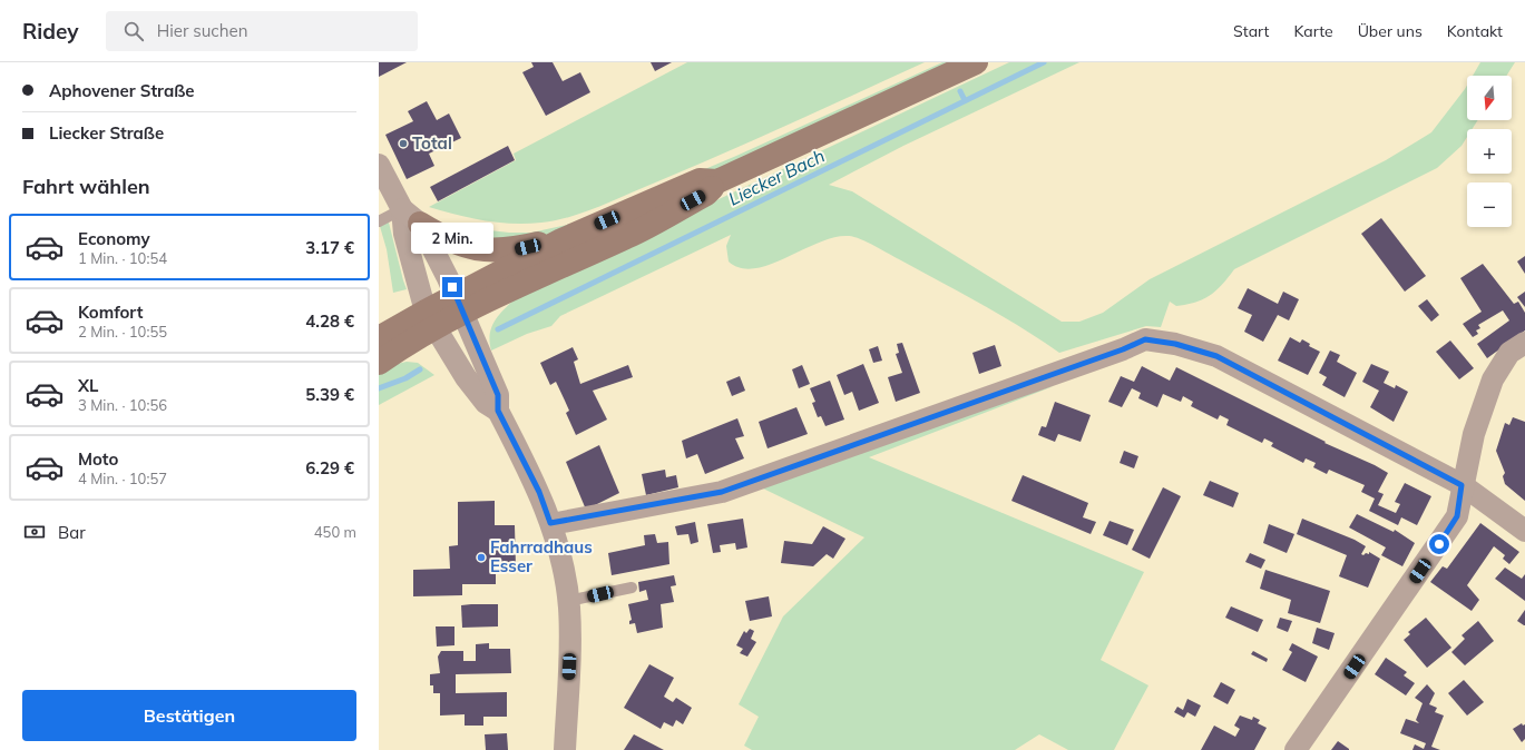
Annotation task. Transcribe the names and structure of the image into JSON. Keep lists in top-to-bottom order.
{
  "water": ["Liecker Bach"],
  "places": ["Total", "Fahrradhaus Esser"],
  "north": "bottom",
  "page": {
    "header": "Ridey",
    "search": "Hier suchen",
    "nav": [
      "Start",
      "Karte",
      "Über uns",
      "Kontakt"
    ],
    "banner": ["Aphovener Straße", "Liecker Straße"],
    "map_buttons": ["+", "−"],
    "heading": "Fahrt wählen",
    "list": [
      {
        "name": "Economy",
        "note": "1 Min. · 10:54",
        "value": "3.17 €"
      },
      {
        "name": "Komfort",
        "note": "2 Min. · 10:55",
        "value": "4.28 €"
      },
      {
        "name": "XL",
        "note": "3 Min. · 10:56",
        "value": "5.39 €"
      },
      {
        "name": "Moto",
        "note": "4 Min. · 10:57",
        "value": "6.29 €"
      }
    ],
    "bubble": "2 Min.",
    "pay": ["Bar", "450 m"],
    "buttons": "Bestätigen"
  }
}
